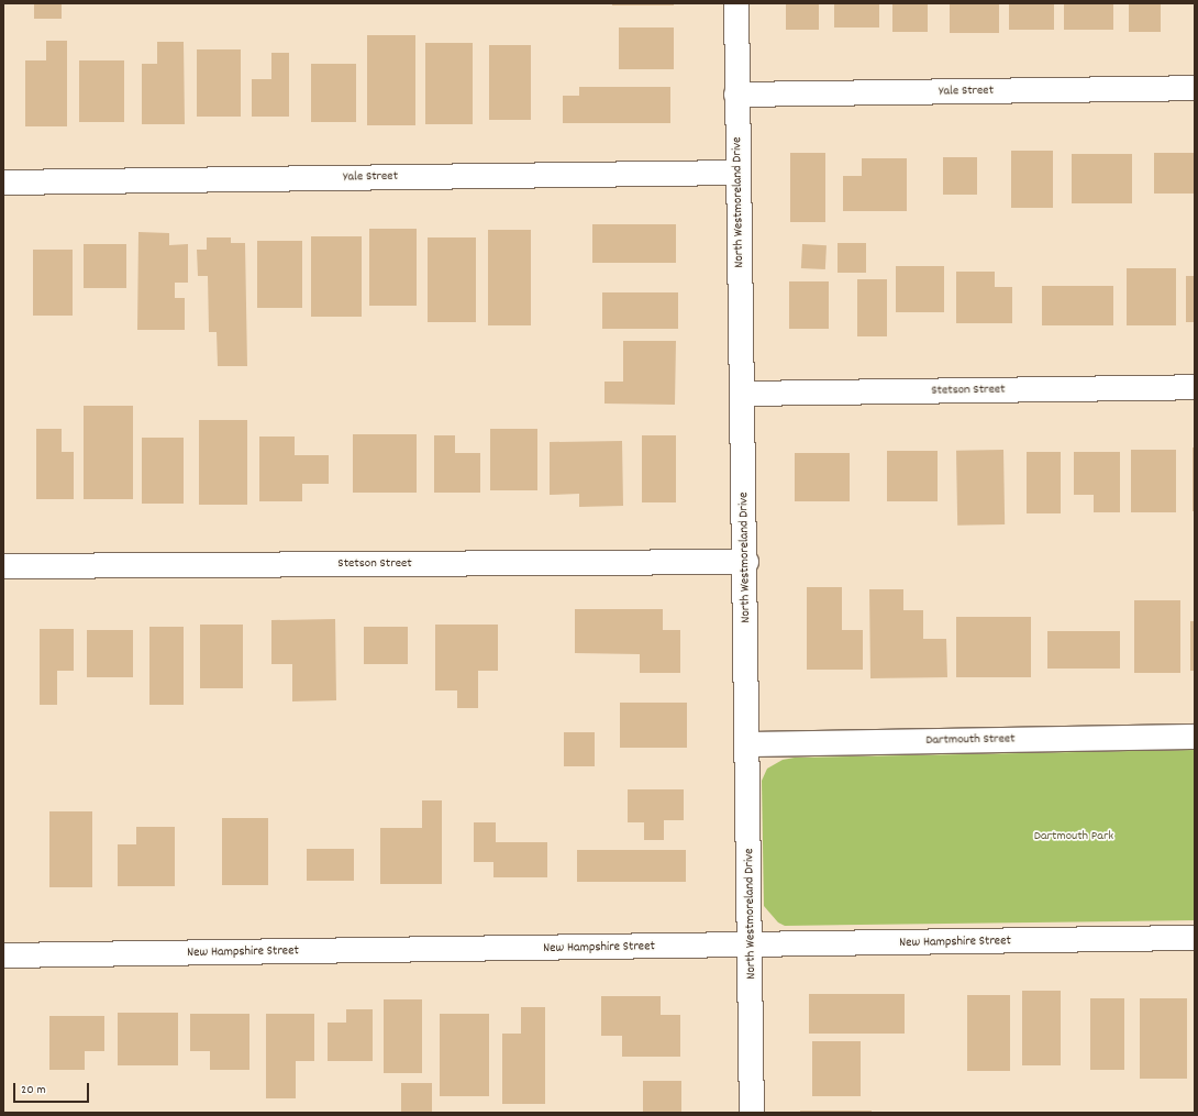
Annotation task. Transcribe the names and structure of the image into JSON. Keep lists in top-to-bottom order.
{
  "streets": {
    "street": [
      "Yale Street",
      "North Westmoreland Drive",
      "Stetson Street",
      "Dartmouth Street",
      "New Hampshire Street"
    ]
  },
  "crossings": [
    ["Yale Street", "North Westmoreland Drive"],
    ["North Westmoreland Drive", "Stetson Street"],
    ["North Westmoreland Drive", "Dartmouth Street"],
    ["North Westmoreland Drive", "New Hampshire Street"]
  ],
  "parks": ["Dartmouth Park"],
  "scale_bar": "20 m"
}
